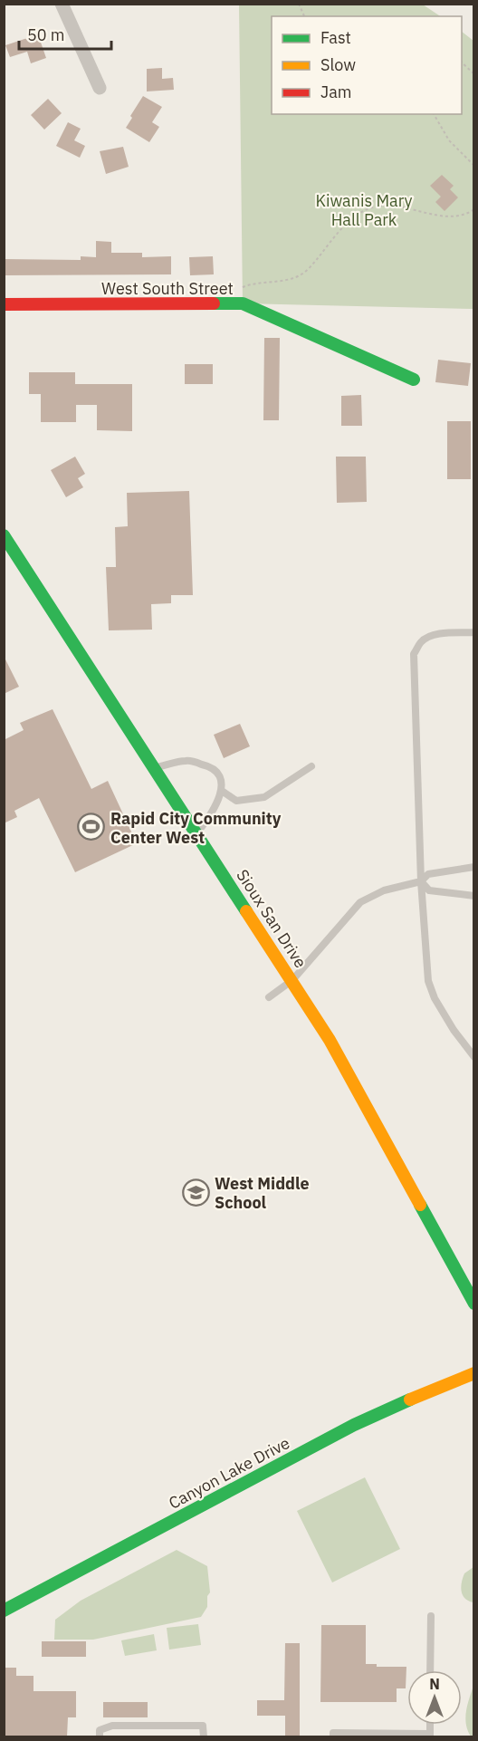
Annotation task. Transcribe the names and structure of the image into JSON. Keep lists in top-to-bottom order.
{
  "streets": {
    "street": ["West South Street", "Sioux San Drive", "Canyon Lake Drive"]
  },
  "parks": ["Kiwanis Mary Hall Park"],
  "places": {
    "sports": ["Rapid City Community Center West"],
    "school or university": ["West Middle School"]
  },
  "legend": ["Fast", "Slow", "Jam"],
  "scale_bar": "50 m",
  "north": "top"
}
